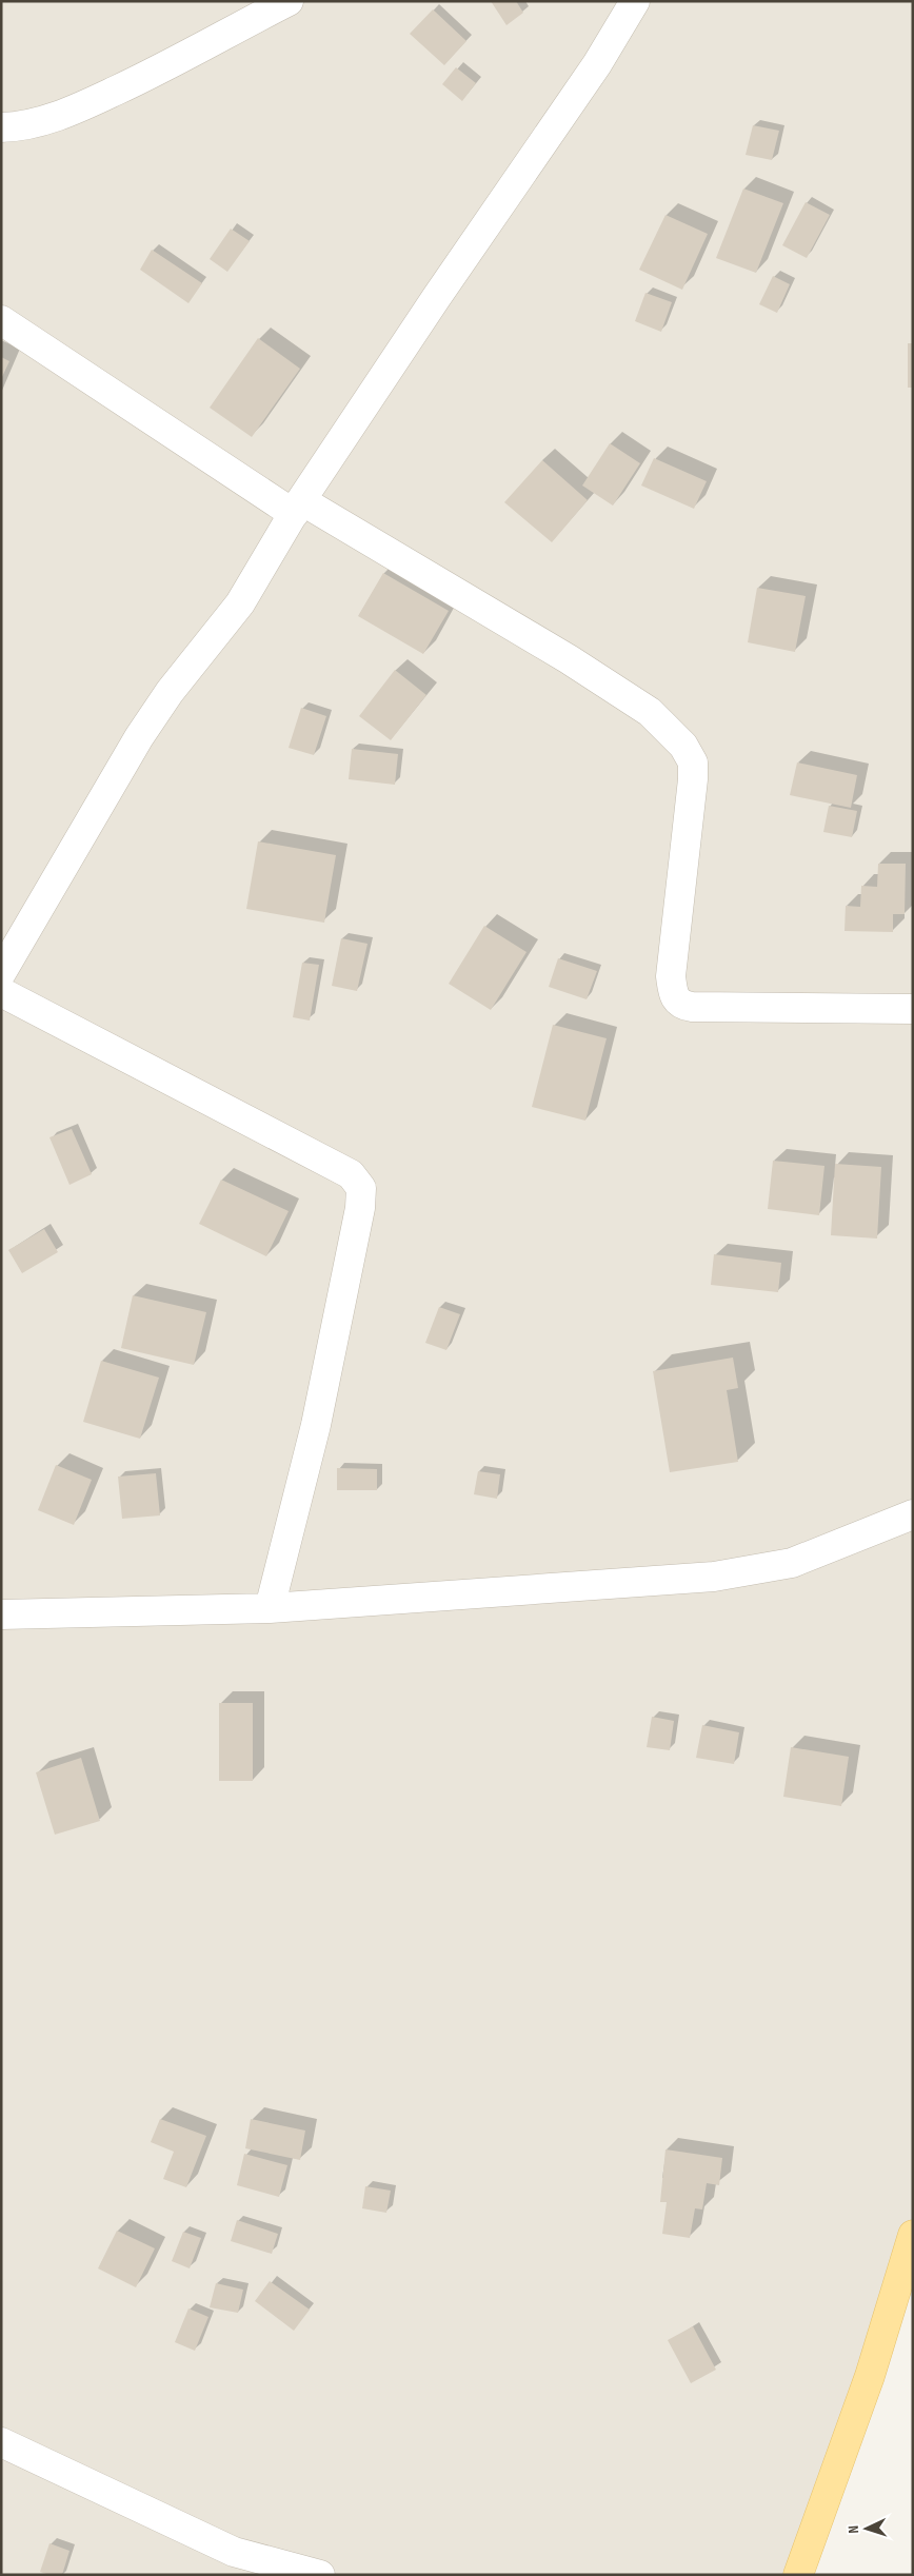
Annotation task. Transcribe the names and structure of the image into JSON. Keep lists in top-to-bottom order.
{
  "north": "left"
}
